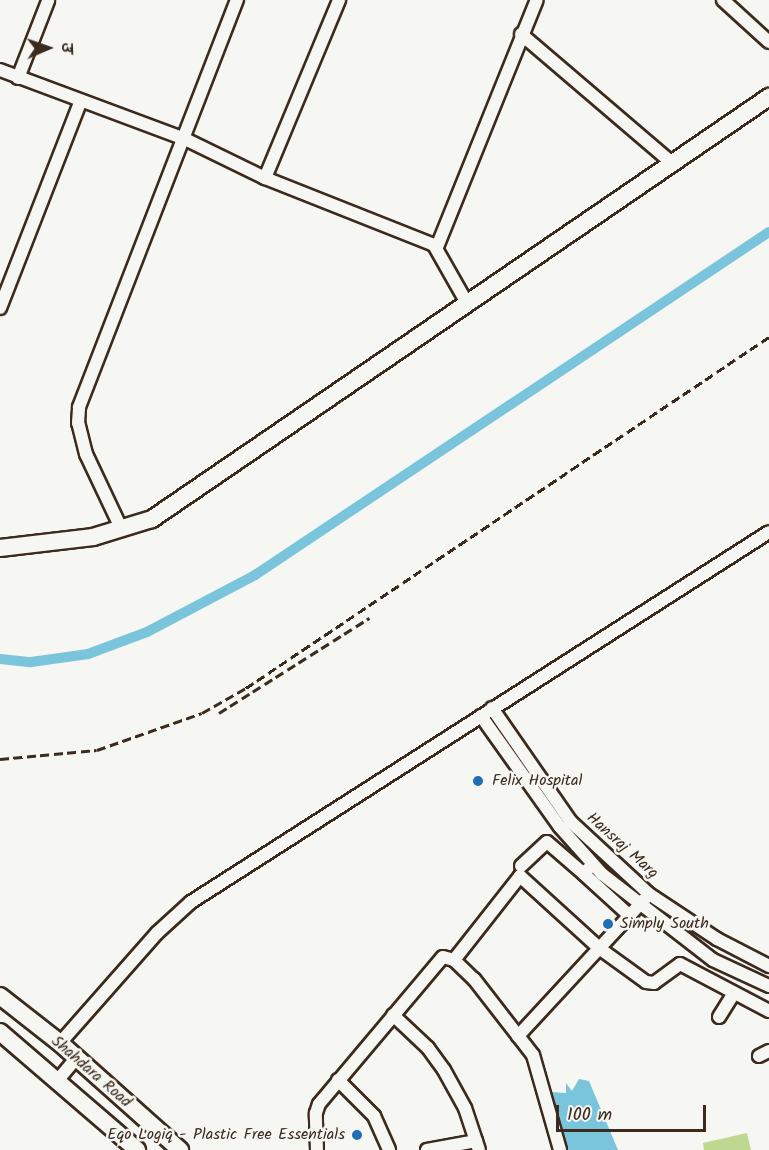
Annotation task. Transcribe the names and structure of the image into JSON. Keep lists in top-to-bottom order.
{
  "streets": {
    "street": ["Hansraj Marg", "Shahdara Road"]
  },
  "places": ["Felix Hospital", "Simply South", "Eqo Logiq - Plastic Free Essentials"],
  "scale_bar": "100 m",
  "north": "right"
}
